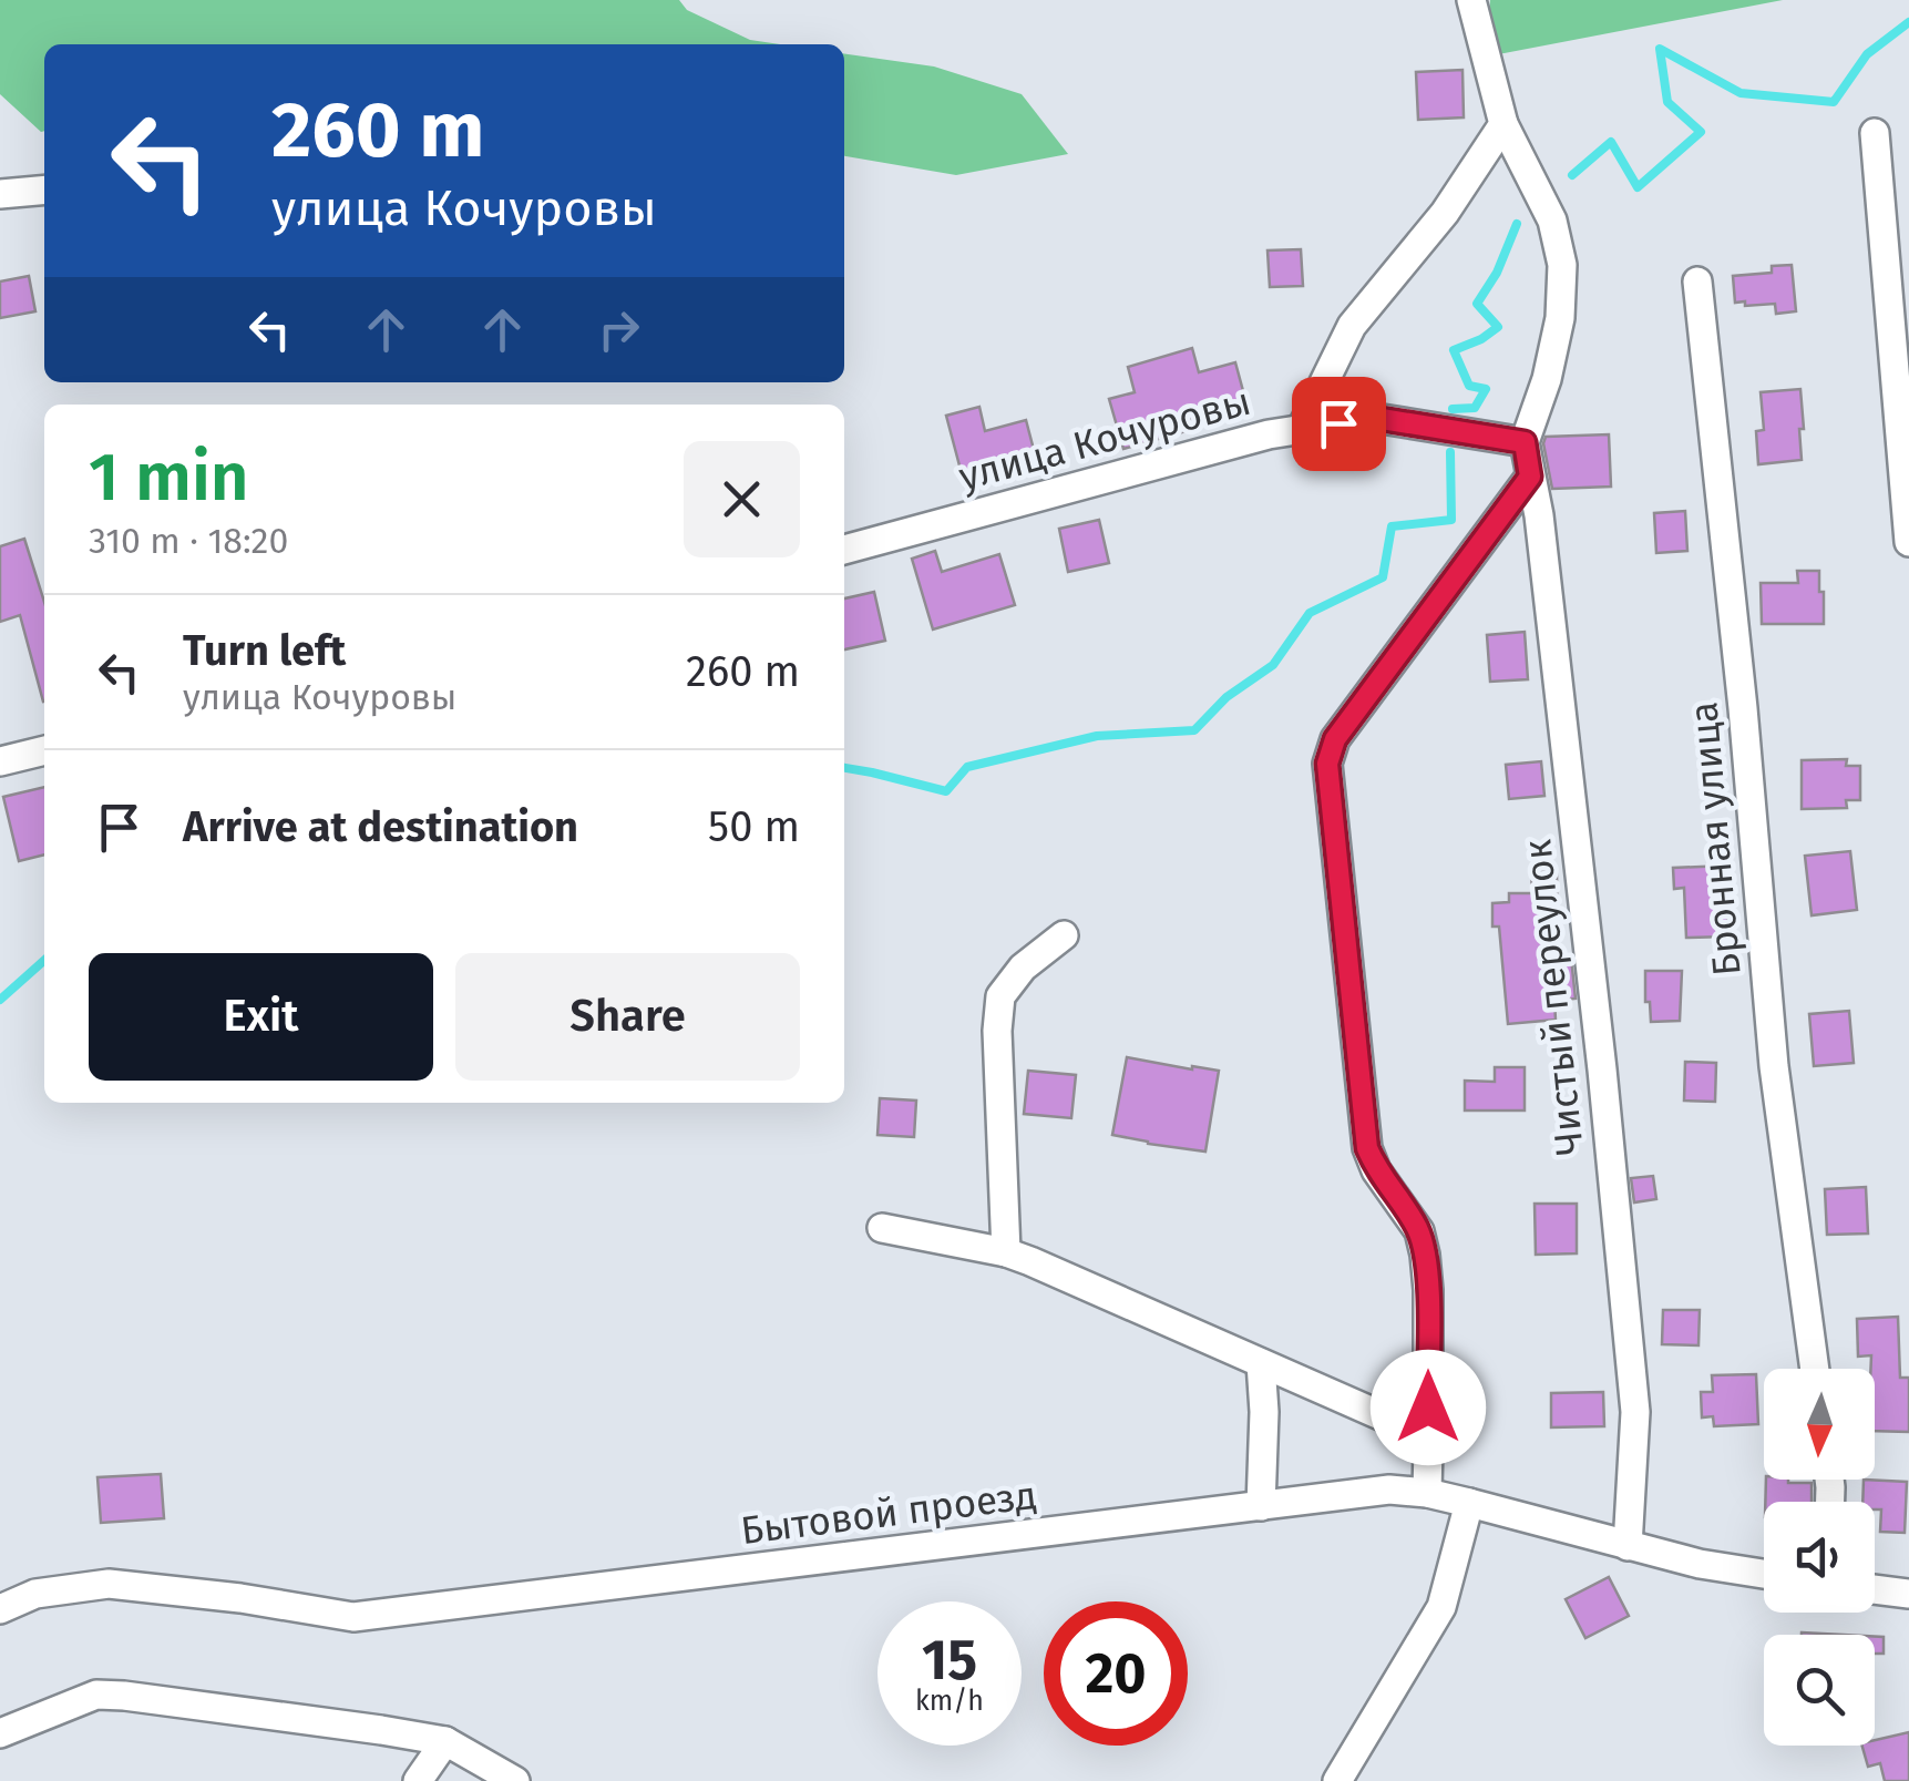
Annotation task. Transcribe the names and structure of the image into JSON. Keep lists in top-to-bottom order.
{
  "streets": {
    "street": [
      "улица Кочуровы",
      "Бронная улица",
      "Чистый переулок",
      "Бытовой проезд"
    ]
  },
  "crossings": [
    ["улица Кочуровы", "Чистый переулок"],
    ["Чистый переулок", "Бытовой проезд"]
  ],
  "north": "bottom",
  "page": {
    "turn": ["260 m", "улица Кочуровы"],
    "heading": ["1 min", "310 m · 18:20"],
    "list": [
      {
        "name": "Turn left",
        "note": "улица Кочуровы",
        "value": "260 m"
      },
      {
        "name": "Arrive at destination",
        "value": "50 m"
      }
    ],
    "buttons": ["Exit", "Share"],
    "speed": "15 km/h",
    "limit": "20"
  }
}
